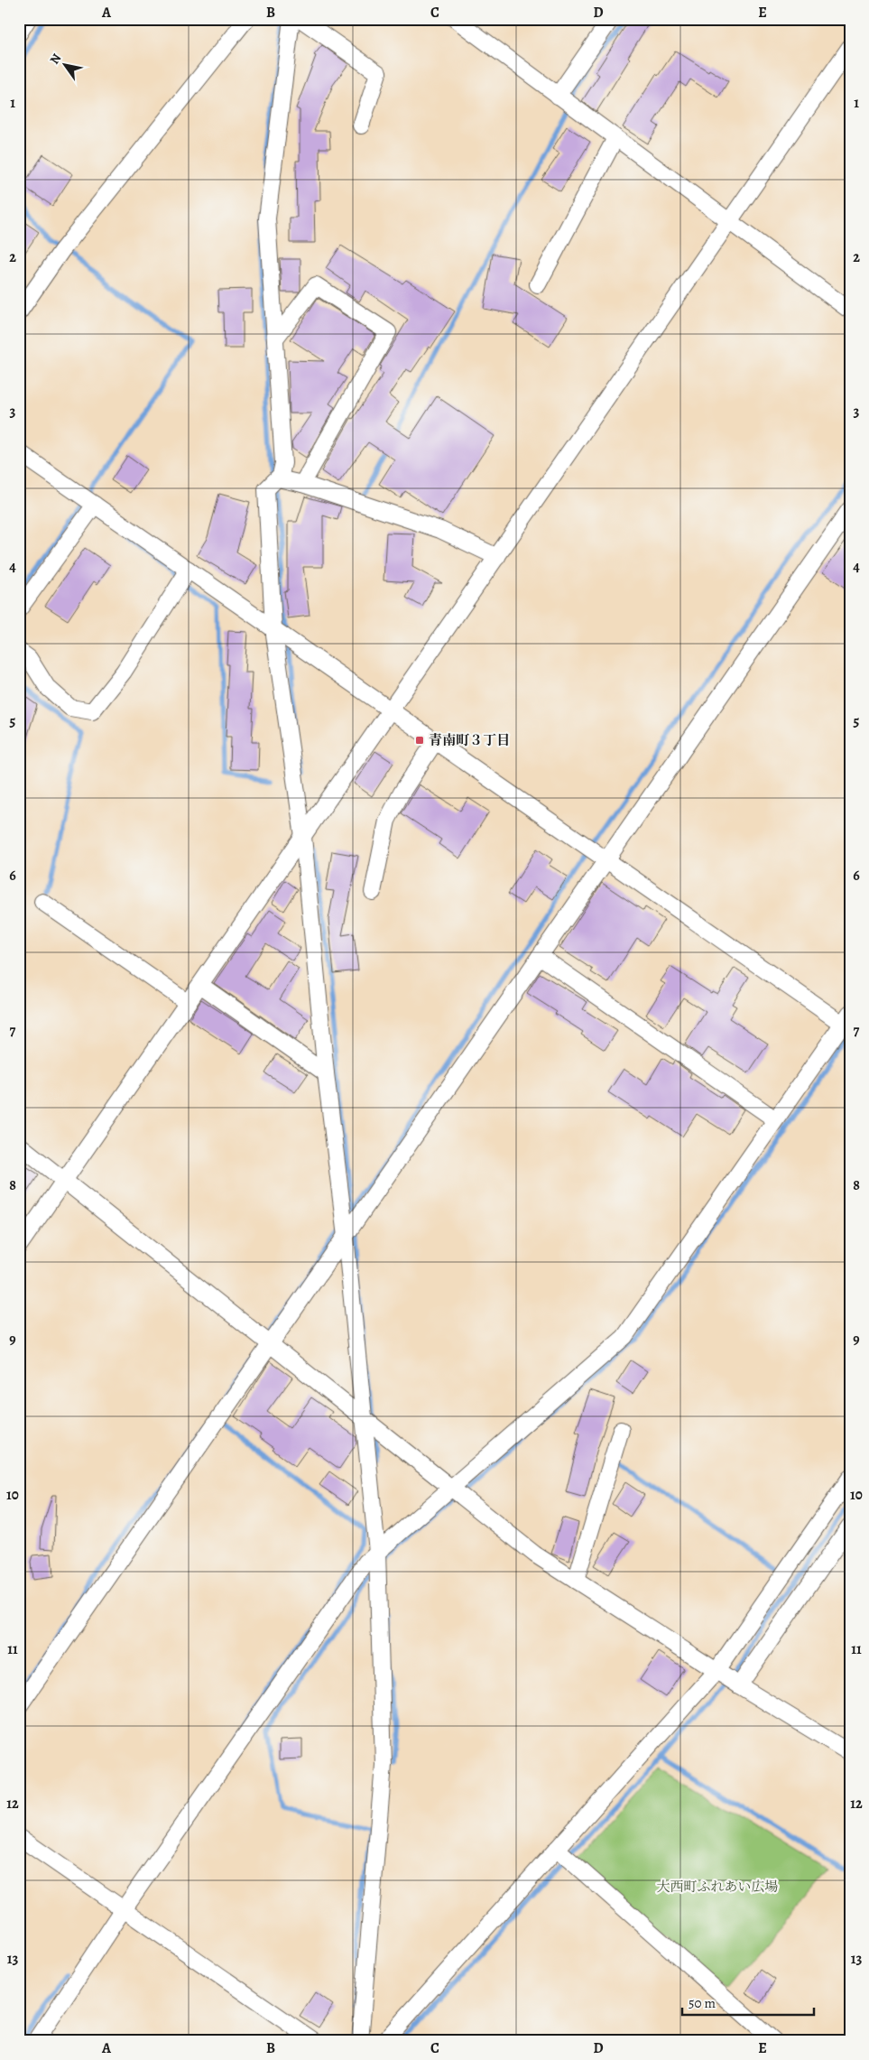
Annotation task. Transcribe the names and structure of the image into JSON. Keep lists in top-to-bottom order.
{
  "parks": ["大西町ふれあい広場"],
  "places": {
    "transit": ["青南町３丁目"]
  },
  "scale_bar": "50 m",
  "north": "top left",
  "grid": {
    "columns": [
      "A",
      "B",
      "C",
      "D",
      "E"
    ],
    "rows": [
      "1",
      "2",
      "3",
      "4",
      "5",
      "6",
      "7",
      "8",
      "9",
      "10",
      "11",
      "12",
      "13"
    ]
  }
}
